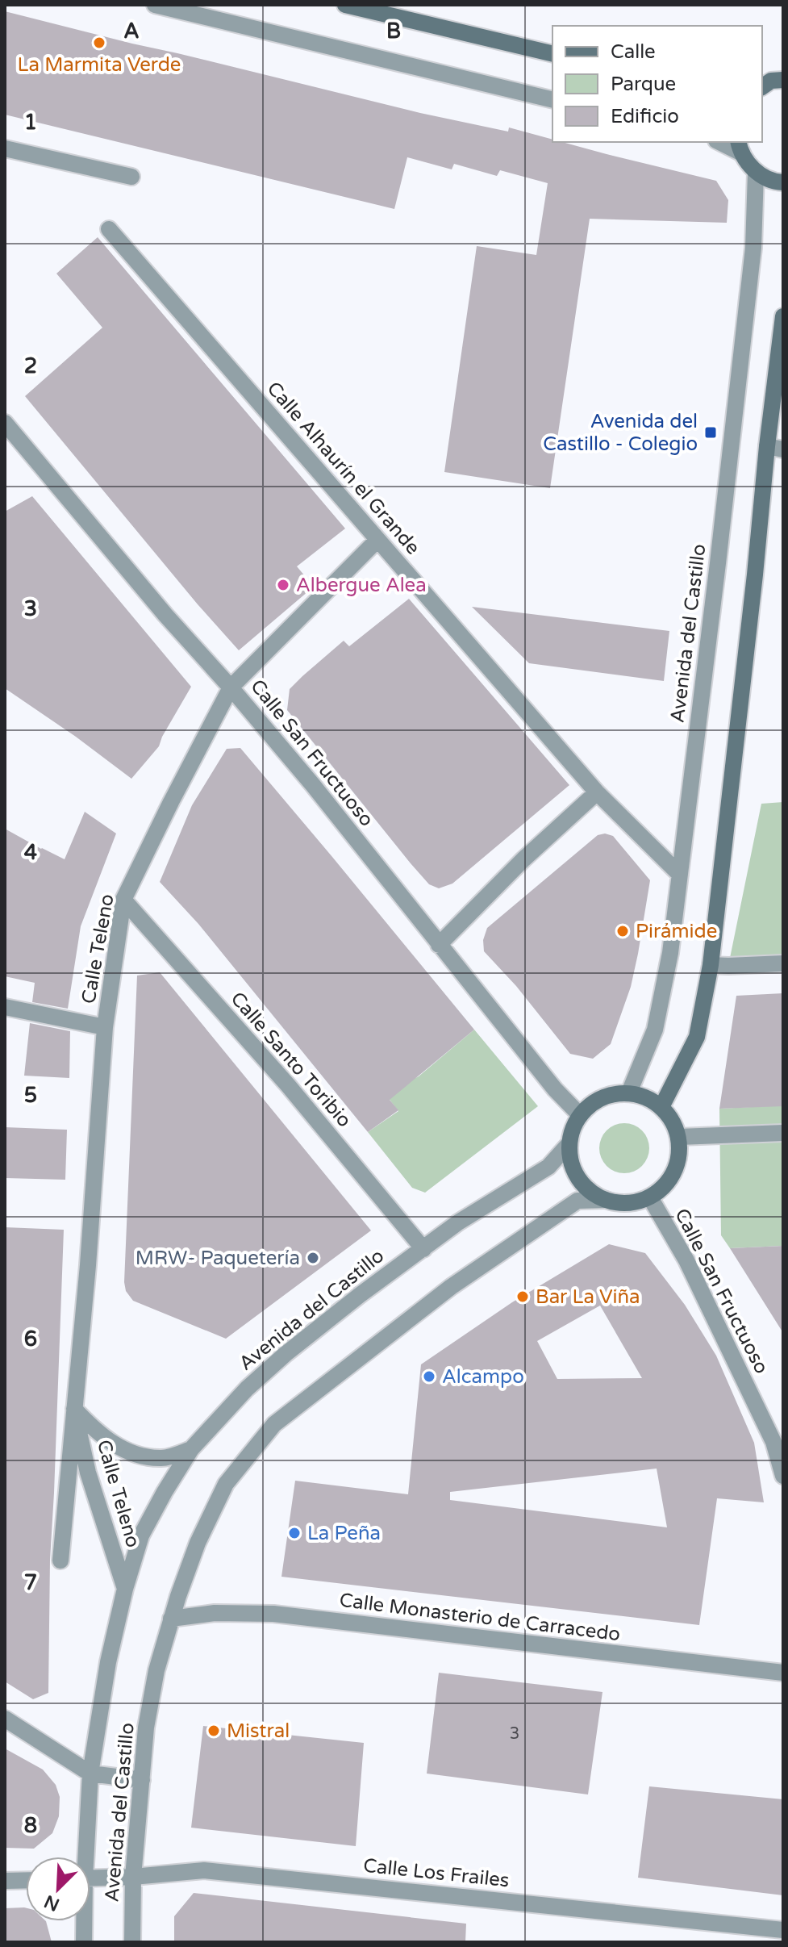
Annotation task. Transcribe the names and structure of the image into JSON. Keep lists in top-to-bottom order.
{
  "streets": {
    "street": [
      "Calle Alhaurín el Grande",
      "Avenida del Castillo",
      "Calle San Fructuoso",
      "Calle Teleno",
      "Calle Santo Toribio",
      "Calle Monasterio de Carracedo",
      "Calle Los Frailes"
    ]
  },
  "crossings": [
    ["Calle Alhaurín el Grande", "Avenida del Castillo"],
    ["Calle Alhaurín el Grande", "Calle Teleno"],
    ["Avenida del Castillo", "Calle San Fructuoso"],
    ["Avenida del Castillo", "Calle Teleno"],
    ["Avenida del Castillo", "Calle Santo Toribio"],
    ["Avenida del Castillo", "Calle Monasterio de Carracedo"],
    ["Avenida del Castillo", "Calle Los Frailes"],
    ["Calle San Fructuoso", "Calle Teleno"],
    ["Calle Teleno", "Calle Santo Toribio"]
  ],
  "places": {
    "other": [
      "La Marmita Verde",
      "Albergue Alea",
      "Pirámide",
      "MRW- Paquetería",
      "Bar La Viña",
      "Alcampo",
      "La Peña",
      "Mistral"
    ],
    "transit": ["Avenida del Castillo - Colegio"]
  },
  "house_numbers": ["3"],
  "legend": ["Calle", "Parque", "Edificio"],
  "north": "bottom left",
  "grid": {
    "columns": ["A", "B"],
    "rows": [
      "1",
      "2",
      "3",
      "4",
      "5",
      "6",
      "7",
      "8"
    ]
  }
}
